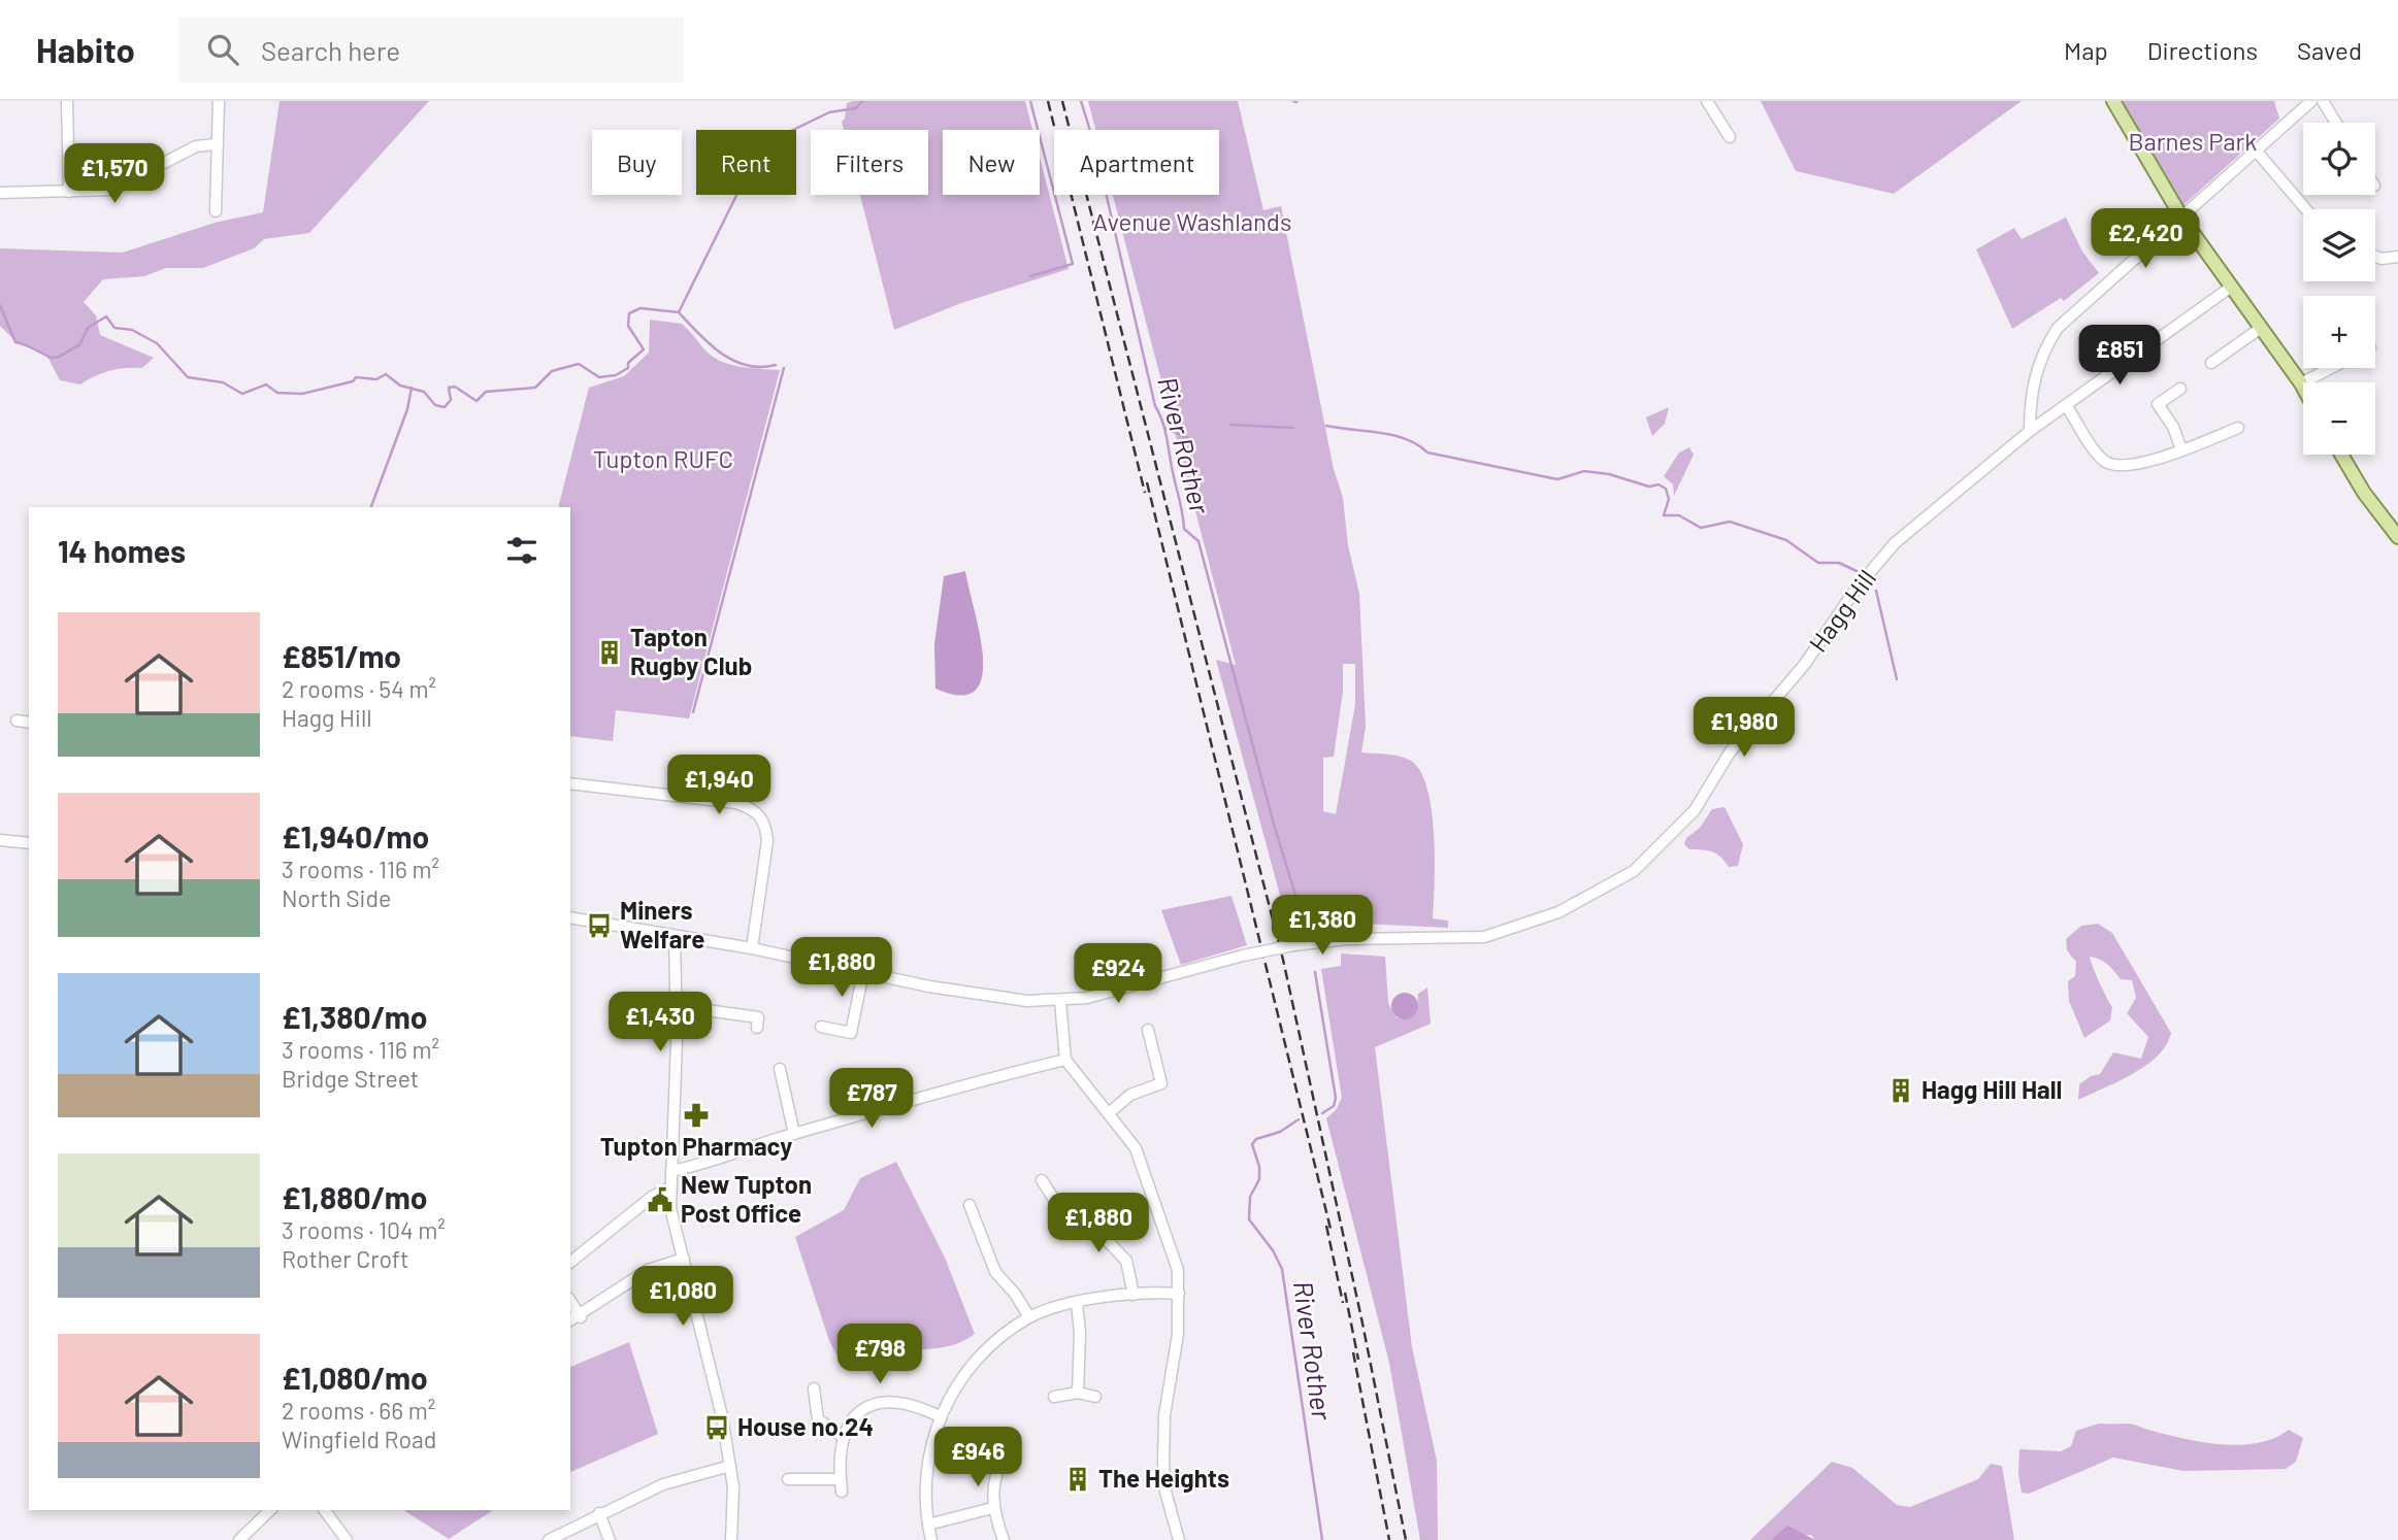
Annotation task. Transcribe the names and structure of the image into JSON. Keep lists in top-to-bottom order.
{
  "streets": {
    "street": ["Hagg Hill"]
  },
  "water": ["River Rother"],
  "parks": ["Barnes Park", "Avenue Washlands", "Tupton RUFC"],
  "places": {
    "building": ["Tapton Rugby Club", "Hagg Hill Hall", "The Heights"],
    "bus stop": ["Miners Welfare", "House no.24"],
    "pharmacy": ["Tupton Pharmacy"],
    "public building": ["New Tupton Post Office"]
  },
  "page": {
    "header": "Habito",
    "search": "Search here",
    "nav": ["Map", "Directions", "Saved"],
    "map_buttons": ["+", "−"],
    "chip": [
      "Buy",
      "Rent",
      "Filters",
      "New",
      "Apartment"
    ],
    "price": [
      "£1,570",
      "£2,420",
      "£851",
      "£1,980",
      "£1,940",
      "£1,380",
      "£1,880",
      "£924",
      "£1,430",
      "£787",
      "£1,880",
      "£1,080",
      "£798",
      "£946"
    ],
    "heading": "14 homes",
    "list": [
      {
        "name": "£851/mo",
        "note": "2 rooms · 54 m² · Hagg Hill"
      },
      {
        "name": "£1,940/mo",
        "note": "3 rooms · 116 m² · North Side"
      },
      {
        "name": "£1,380/mo",
        "note": "3 rooms · 116 m² · Bridge Street"
      },
      {
        "name": "£1,880/mo",
        "note": "3 rooms · 104 m² · Rother Croft"
      },
      {
        "name": "£1,080/mo",
        "note": "2 rooms · 66 m² · Wingfield Road"
      }
    ]
  }
}
